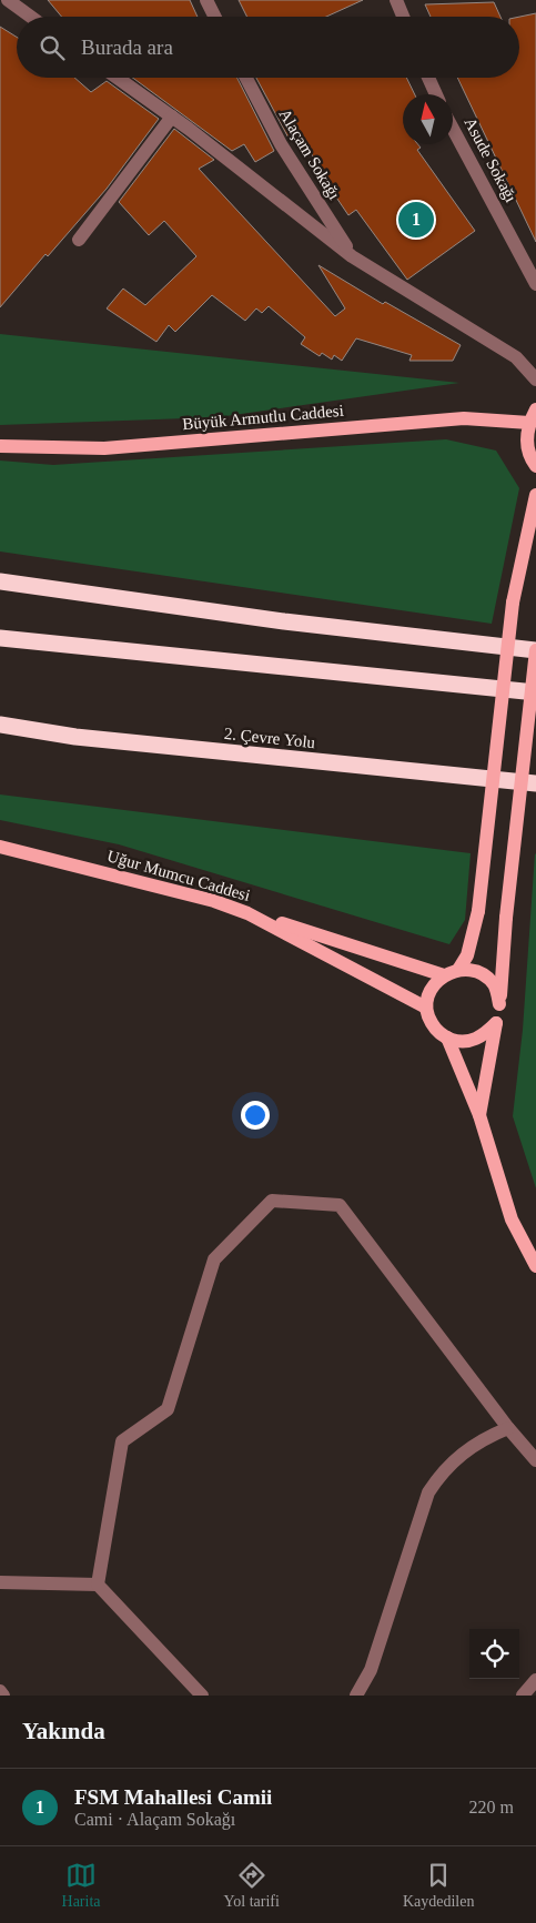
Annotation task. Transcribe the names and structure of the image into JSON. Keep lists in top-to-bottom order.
{
  "streets": {
    "highway": ["2. Çevre Yolu"],
    "main road": ["Büyük Armutlu Caddesi", "Uğur Mumcu Caddesi"],
    "street": ["Alaçam Sokağı", "Asude Sokağı"]
  },
  "north": "top",
  "page": {
    "search": "Burada ara",
    "pins": "1",
    "heading": "Yakında",
    "list": [
      {
        "mark": "1",
        "name": "FSM Mahallesi Camii",
        "note": "Cami · Alaçam Sokağı",
        "value": "220 m"
      }
    ],
    "nav": ["Harita", "Yol tarifi", "Kaydedilen"]
  }
}
